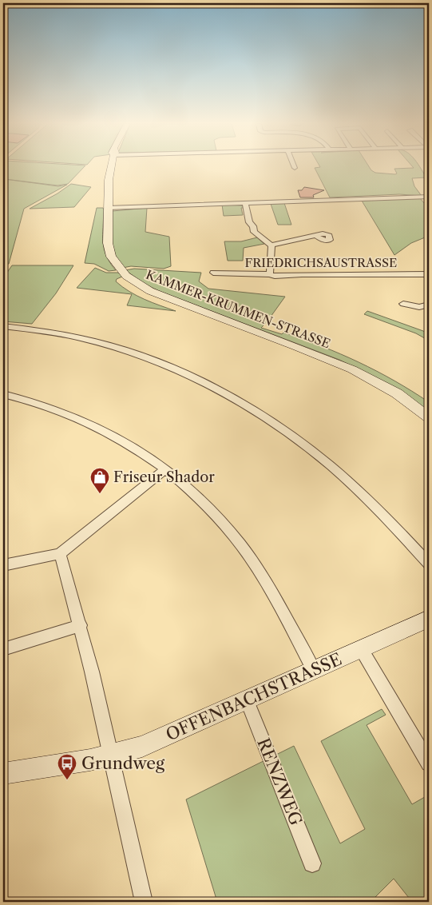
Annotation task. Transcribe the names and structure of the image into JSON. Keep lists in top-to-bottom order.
{
  "streets": {
    "street": [
      "FRIEDRICHSAUSTRASSE",
      "KAMMER-KRUMMEN-STRASSE",
      "OFFENBACHSTRASSE",
      "RENZWEG"
    ]
  },
  "crossings": [
    ["OFFENBACHSTRASSE", "RENZWEG"]
  ],
  "places": {
    "shop": ["Friseur Shador"],
    "bus stop": ["Grundweg"]
  }
}
